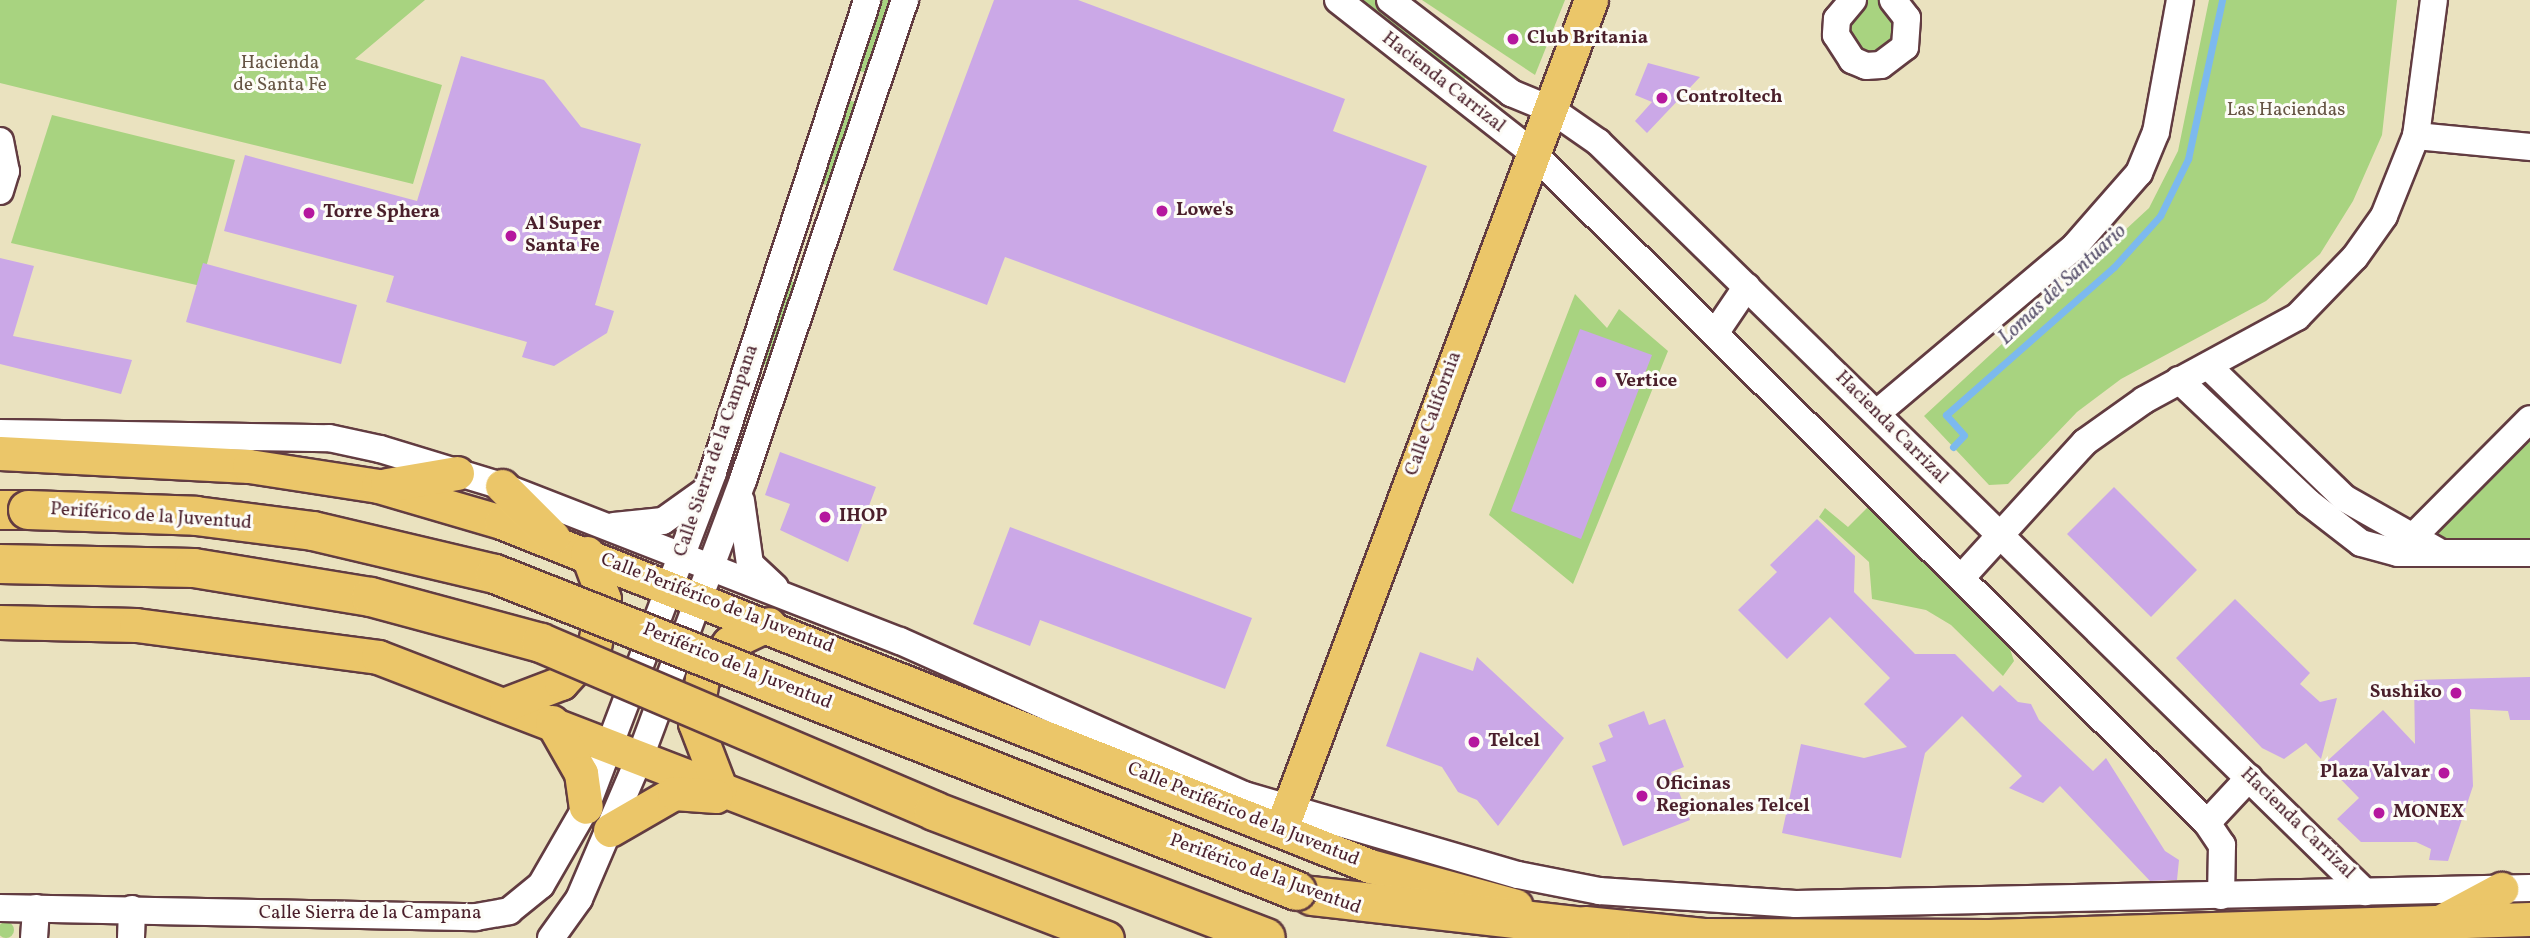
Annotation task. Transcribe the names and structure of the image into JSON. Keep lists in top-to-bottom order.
{
  "streets": {
    "highway": ["Periférico de la Juventud"],
    "main road": ["Calle California", "Calle Periférico de la Juventud"],
    "street": ["Hacienda Carrizal", "Calle Sierra de la Campana"]
  },
  "crossings": [
    ["Hacienda Carrizal", "Calle California"],
    ["Calle California", "Calle Periférico de la Juventud"],
    ["Calle Sierra de la Campana", "Calle Periférico de la Juventud"]
  ],
  "water": ["Lomas del Santuario"],
  "parks": ["Hacienda de Santa Fe", "Las Haciendas"],
  "places": [
    "Club Britania",
    "Controltech",
    "Lowe's",
    "Torre Sphera",
    "Al Super Santa Fe",
    "Vertice",
    "IHOP",
    "Sushiko",
    "Telcel",
    "Plaza Valvar",
    "Oficinas Regionales Telcel",
    "MONEX"
  ]
}
